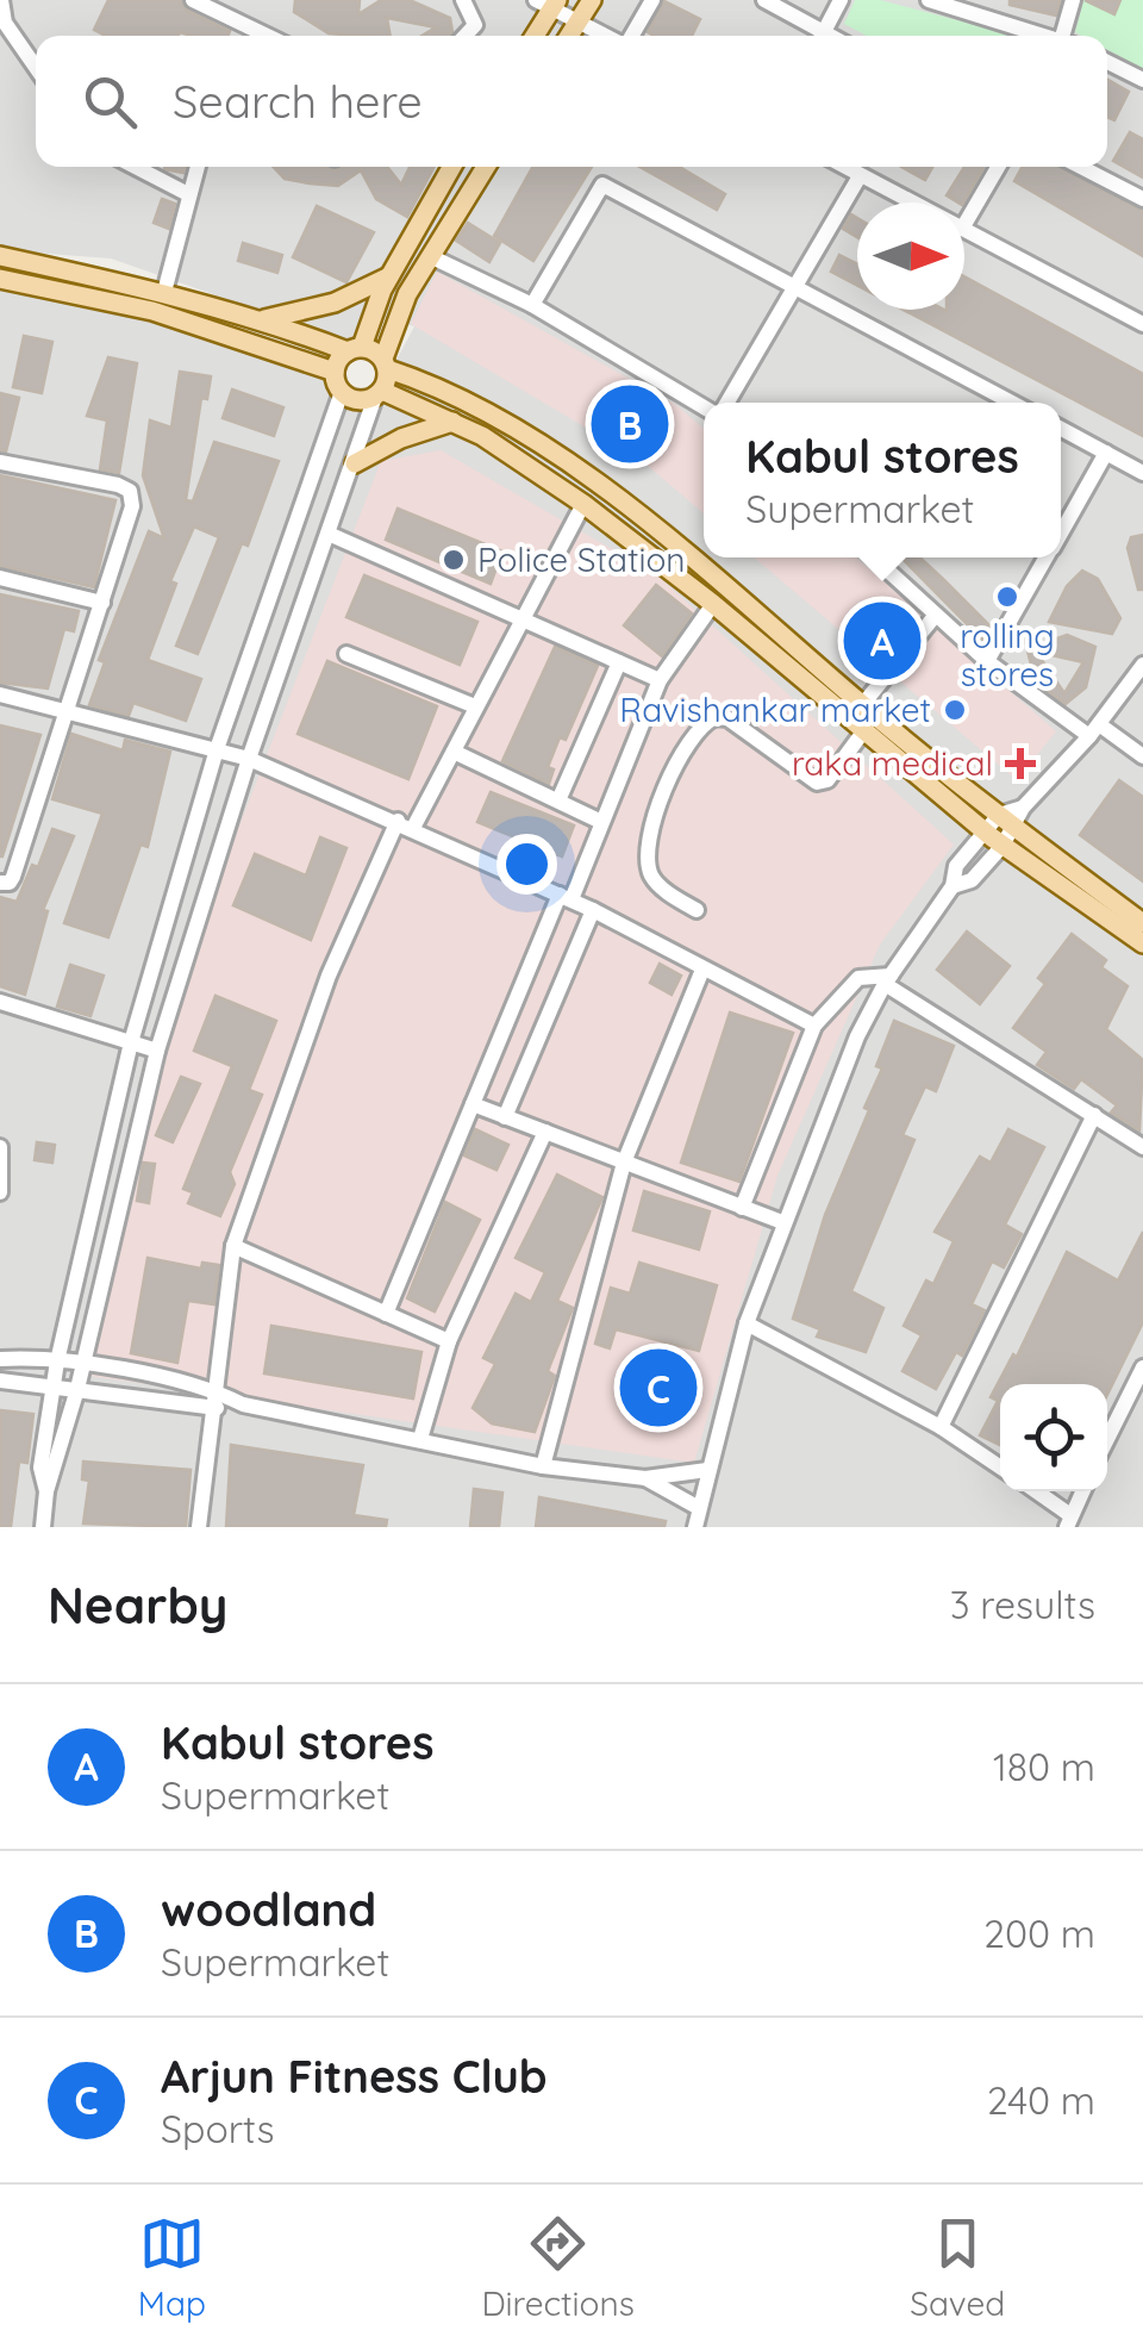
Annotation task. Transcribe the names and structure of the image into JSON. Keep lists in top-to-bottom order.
{
  "places": {
    "other": ["Police Station", "rolling stores", "Ravishankar market"],
    "health": ["raka medical"]
  },
  "north": "right",
  "page": {
    "search": "Search here",
    "pins": ["B", "A", "C"],
    "popup": ["Kabul stores", "Supermarket"],
    "heading": ["Nearby", "3 results"],
    "list": [
      {
        "mark": "A",
        "name": "Kabul stores",
        "note": "Supermarket",
        "value": "180 m"
      },
      {
        "mark": "B",
        "name": "woodland",
        "note": "Supermarket",
        "value": "200 m"
      },
      {
        "mark": "C",
        "name": "Arjun Fitness Club",
        "note": "Sports",
        "value": "240 m"
      }
    ],
    "nav": ["Map", "Directions", "Saved"]
  }
}
